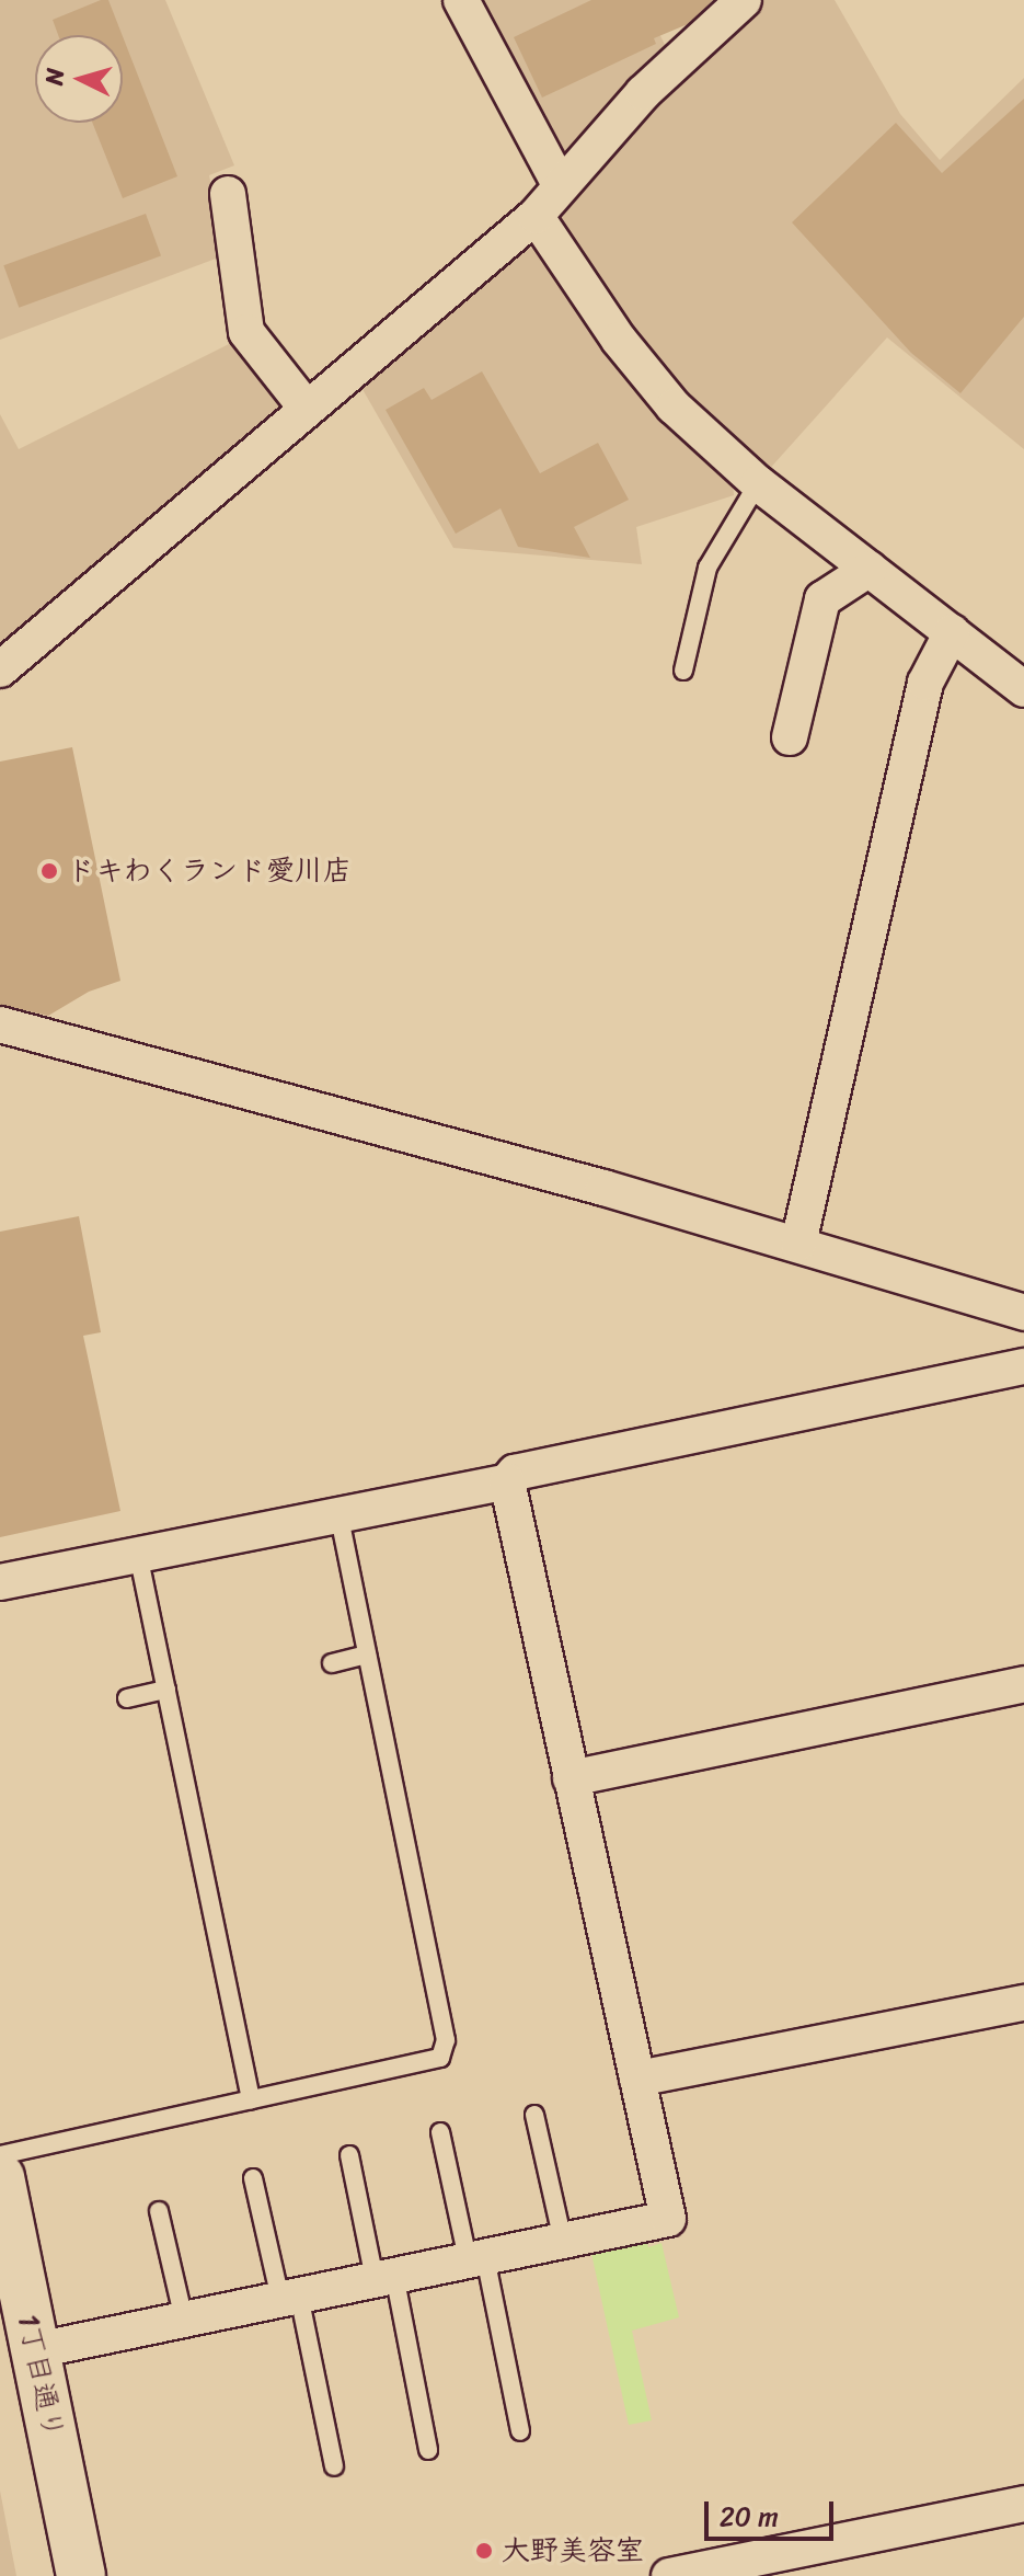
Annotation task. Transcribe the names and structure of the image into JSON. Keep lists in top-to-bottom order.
{
  "streets": {
    "street": ["1丁目通り"]
  },
  "places": ["ドキわくランド愛川店", "大野美容室"],
  "scale_bar": "20 m",
  "north": "left"
}
